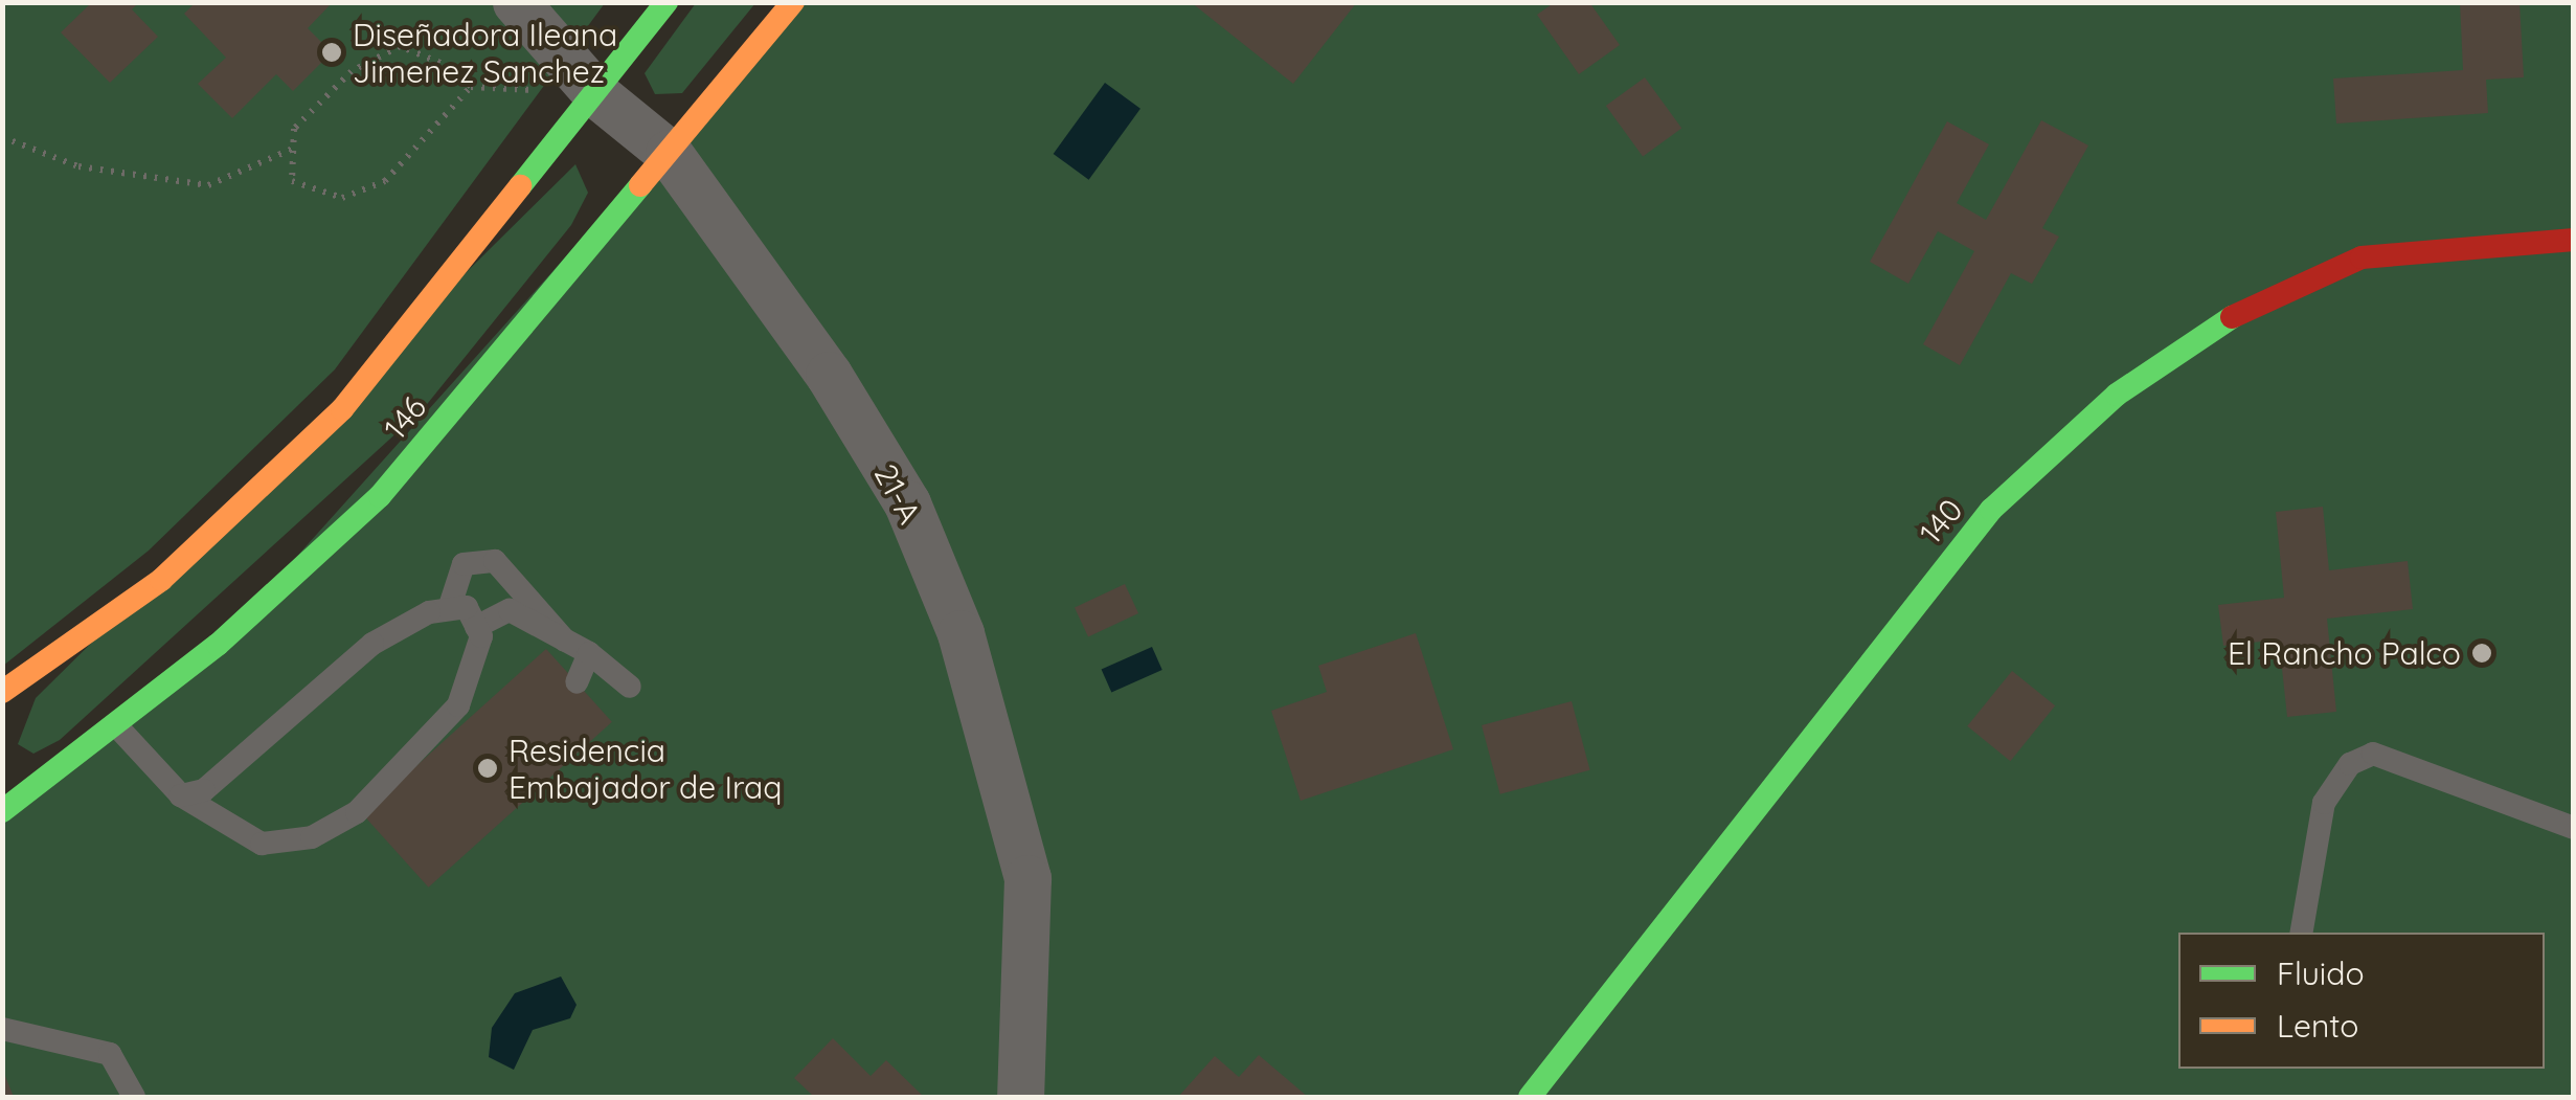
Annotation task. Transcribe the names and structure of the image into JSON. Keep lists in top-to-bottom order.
{
  "streets": {
    "main road": ["146", "140"],
    "street": ["21-A"]
  },
  "crossings": [
    ["146", "21-A"]
  ],
  "places": ["Diseñadora Ileana Jimenez Sanchez", "El Rancho Palco", "Residencia Embajador de Iraq"],
  "legend": ["Fluido", "Lento"]
}
